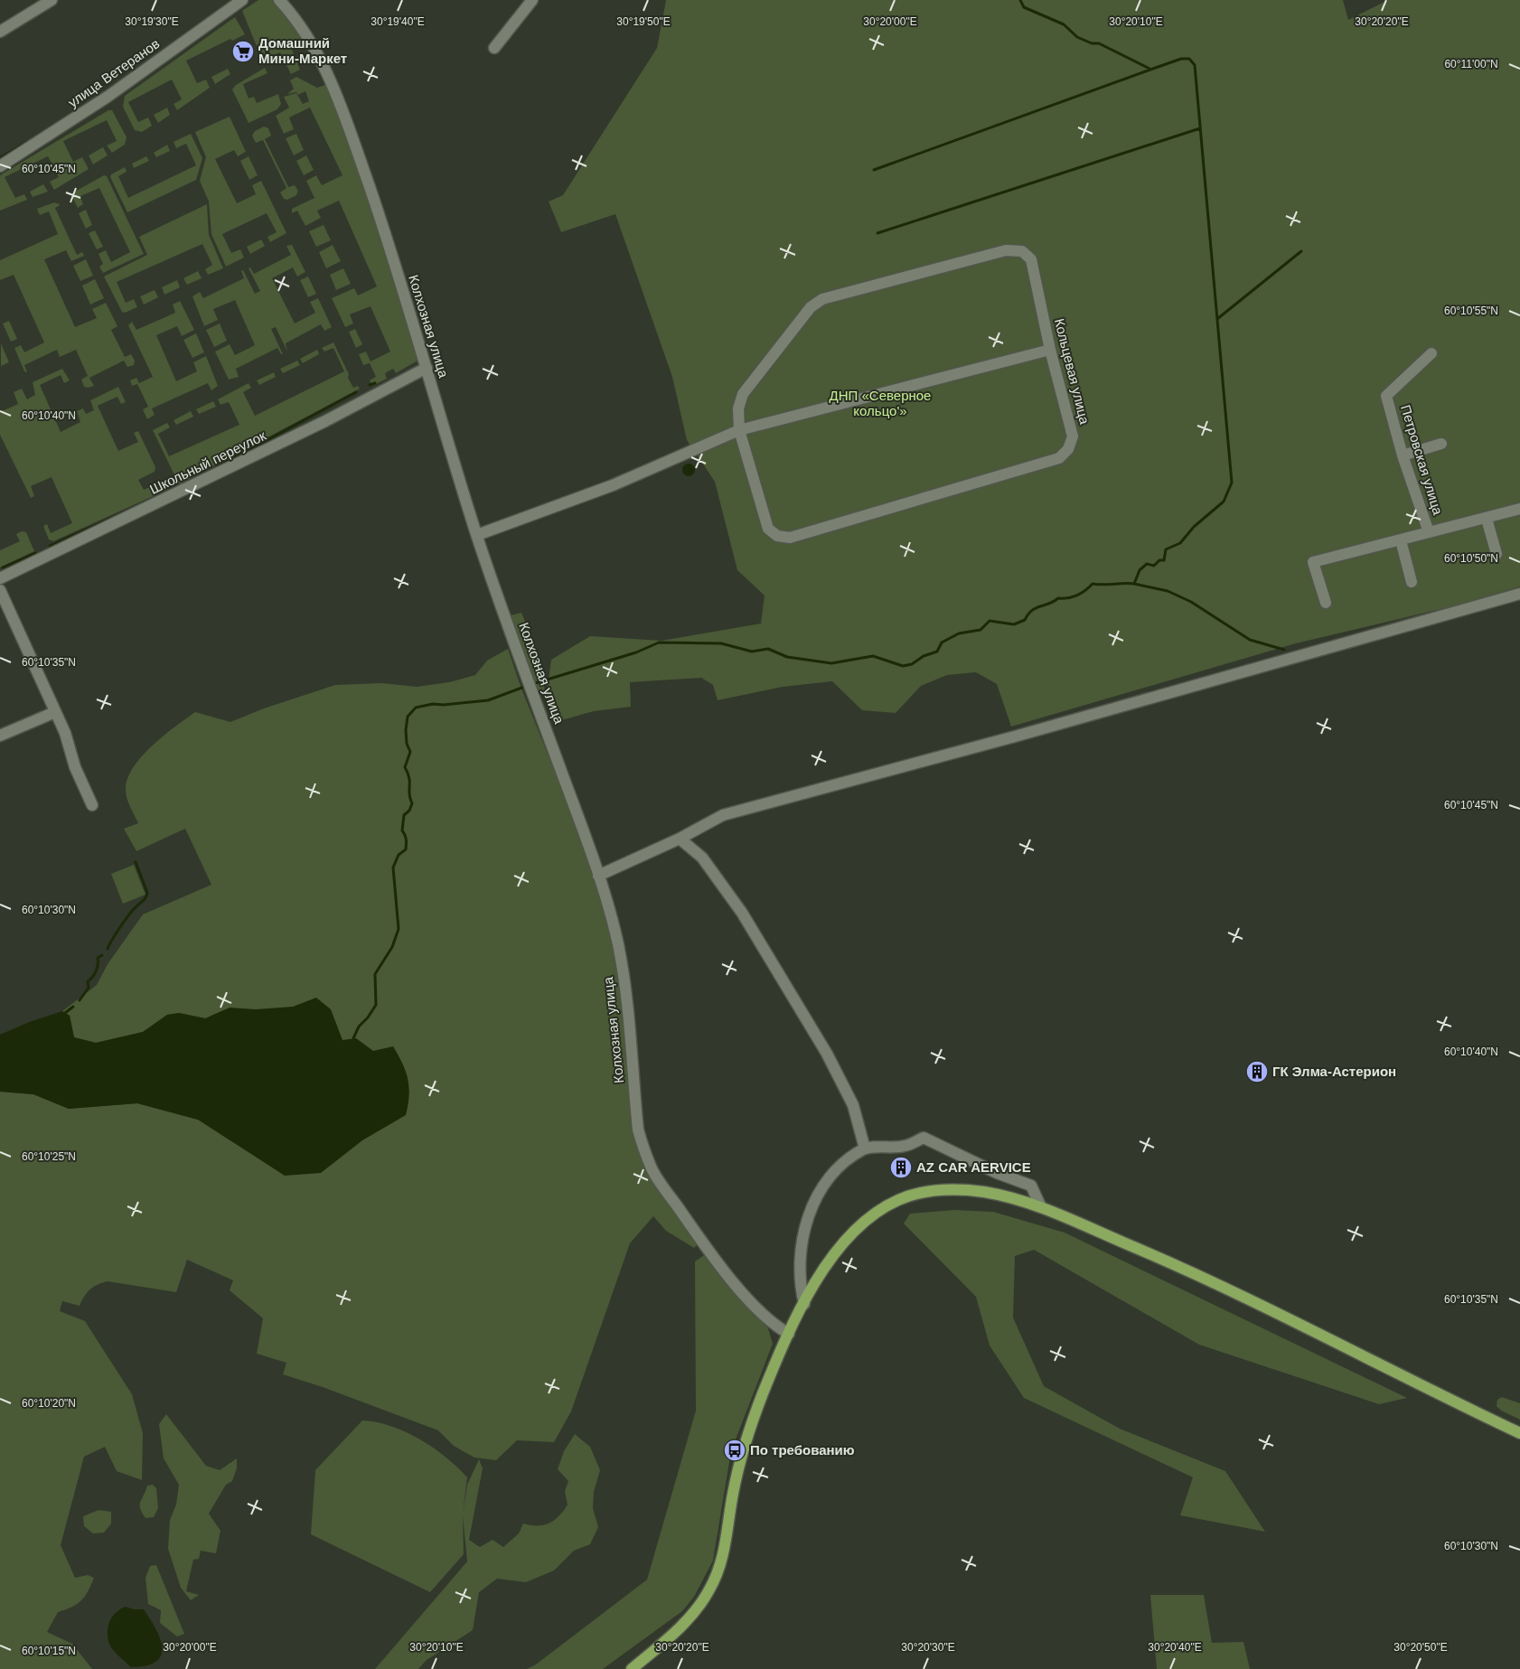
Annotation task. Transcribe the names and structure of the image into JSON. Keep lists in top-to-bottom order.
{
  "streets": {
    "street": [
      "улица Ветеранов",
      "Колхозная улица",
      "Кольцевая улица",
      "Петровская улица",
      "Школьный переулок"
    ]
  },
  "crossings": [
    ["Колхозная улица", "Школьный переулок"]
  ],
  "parks": ["ДНП «Северное кольцо'»"],
  "places": {
    "supermarket": ["Домашний Мини-Маркет"],
    "building": ["ГК Элма-Астерион", "AZ CAR AERVICE"],
    "bus stop": ["По требованию"]
  },
  "coordinates": [
    "30°19'30\"E",
    "30°19'40\"E",
    "30°19'50\"E",
    "30°20'00\"E",
    "30°20'10\"E",
    "30°20'20\"E",
    "60°11'00\"N",
    "60°10'45\"N",
    "60°10'55\"N",
    "60°10'40\"N",
    "60°10'50\"N",
    "60°10'35\"N",
    "60°10'30\"N",
    "60°10'25\"N",
    "60°10'20\"N",
    "30°20'30\"E",
    "30°20'40\"E",
    "30°20'50\"E",
    "60°10'15\"N"
  ]
}
